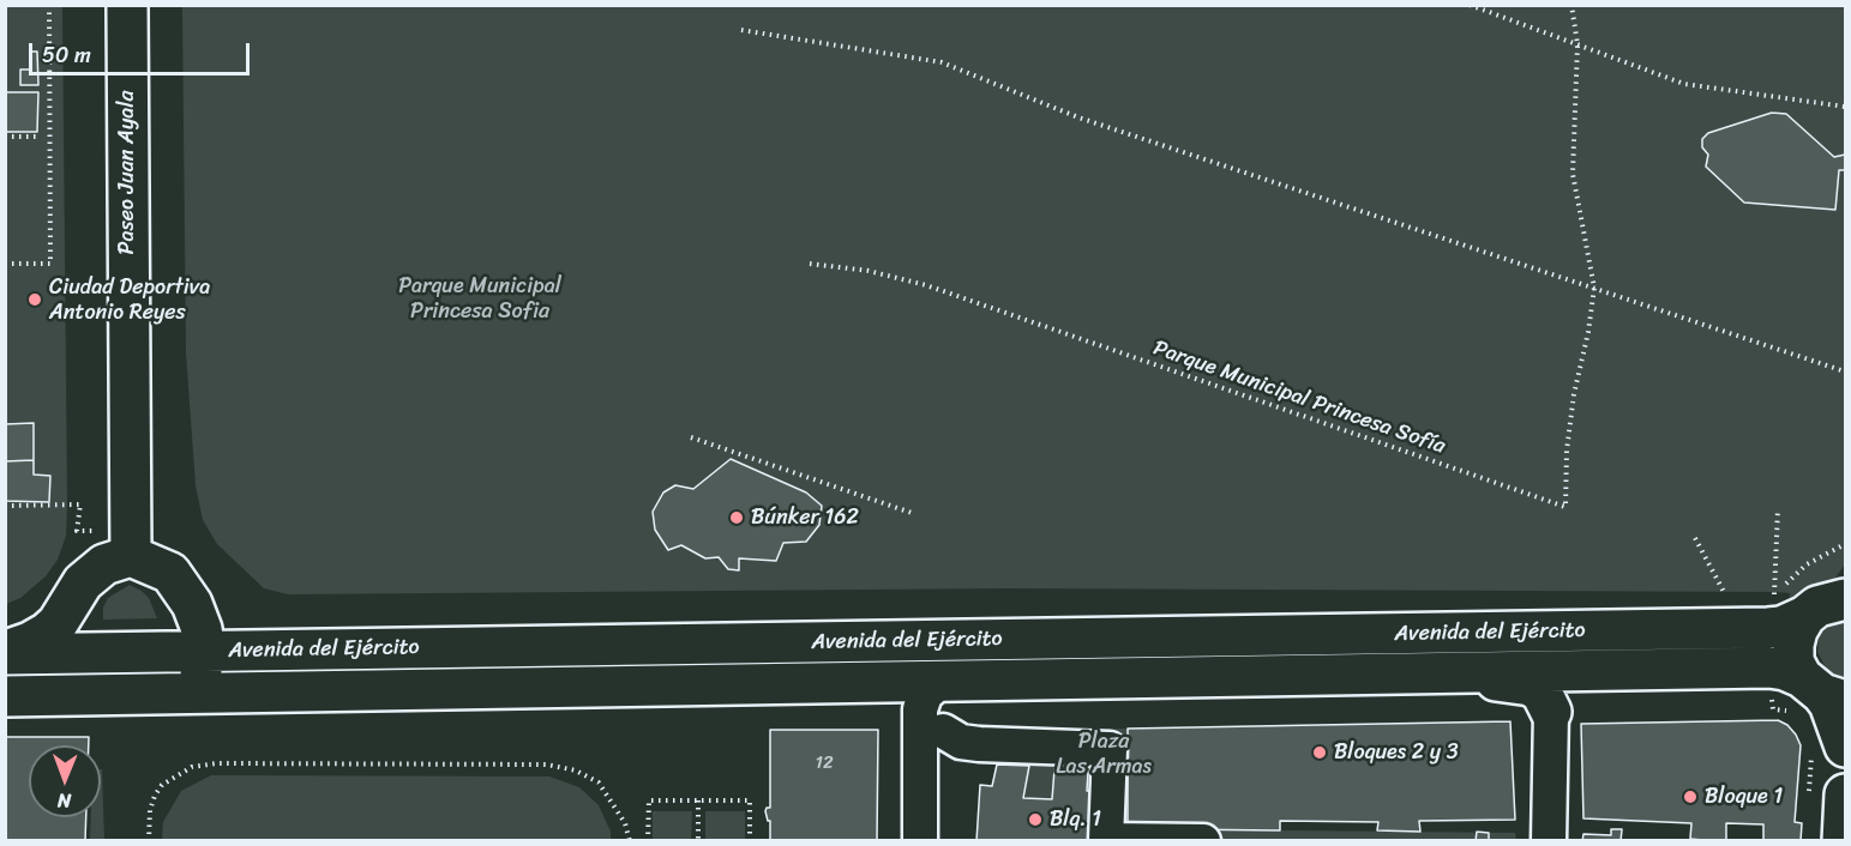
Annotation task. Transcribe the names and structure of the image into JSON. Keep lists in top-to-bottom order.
{
  "streets": {
    "main road": ["Paseo Juan Ayala", "Avenida del Ejército"],
    "path": ["Parque Municipal Princesa Sofía"]
  },
  "parks": ["Parque Municipal Princesa Sofia", "Plaza Las Armas"],
  "places": [
    "Ciudad Deportiva Antonio Reyes",
    "Búnker 162",
    "Bloques 2 y 3",
    "Bloque 1",
    "Blq. 1"
  ],
  "house_numbers": ["12"],
  "scale_bar": "50 m",
  "north": "bottom"
}
